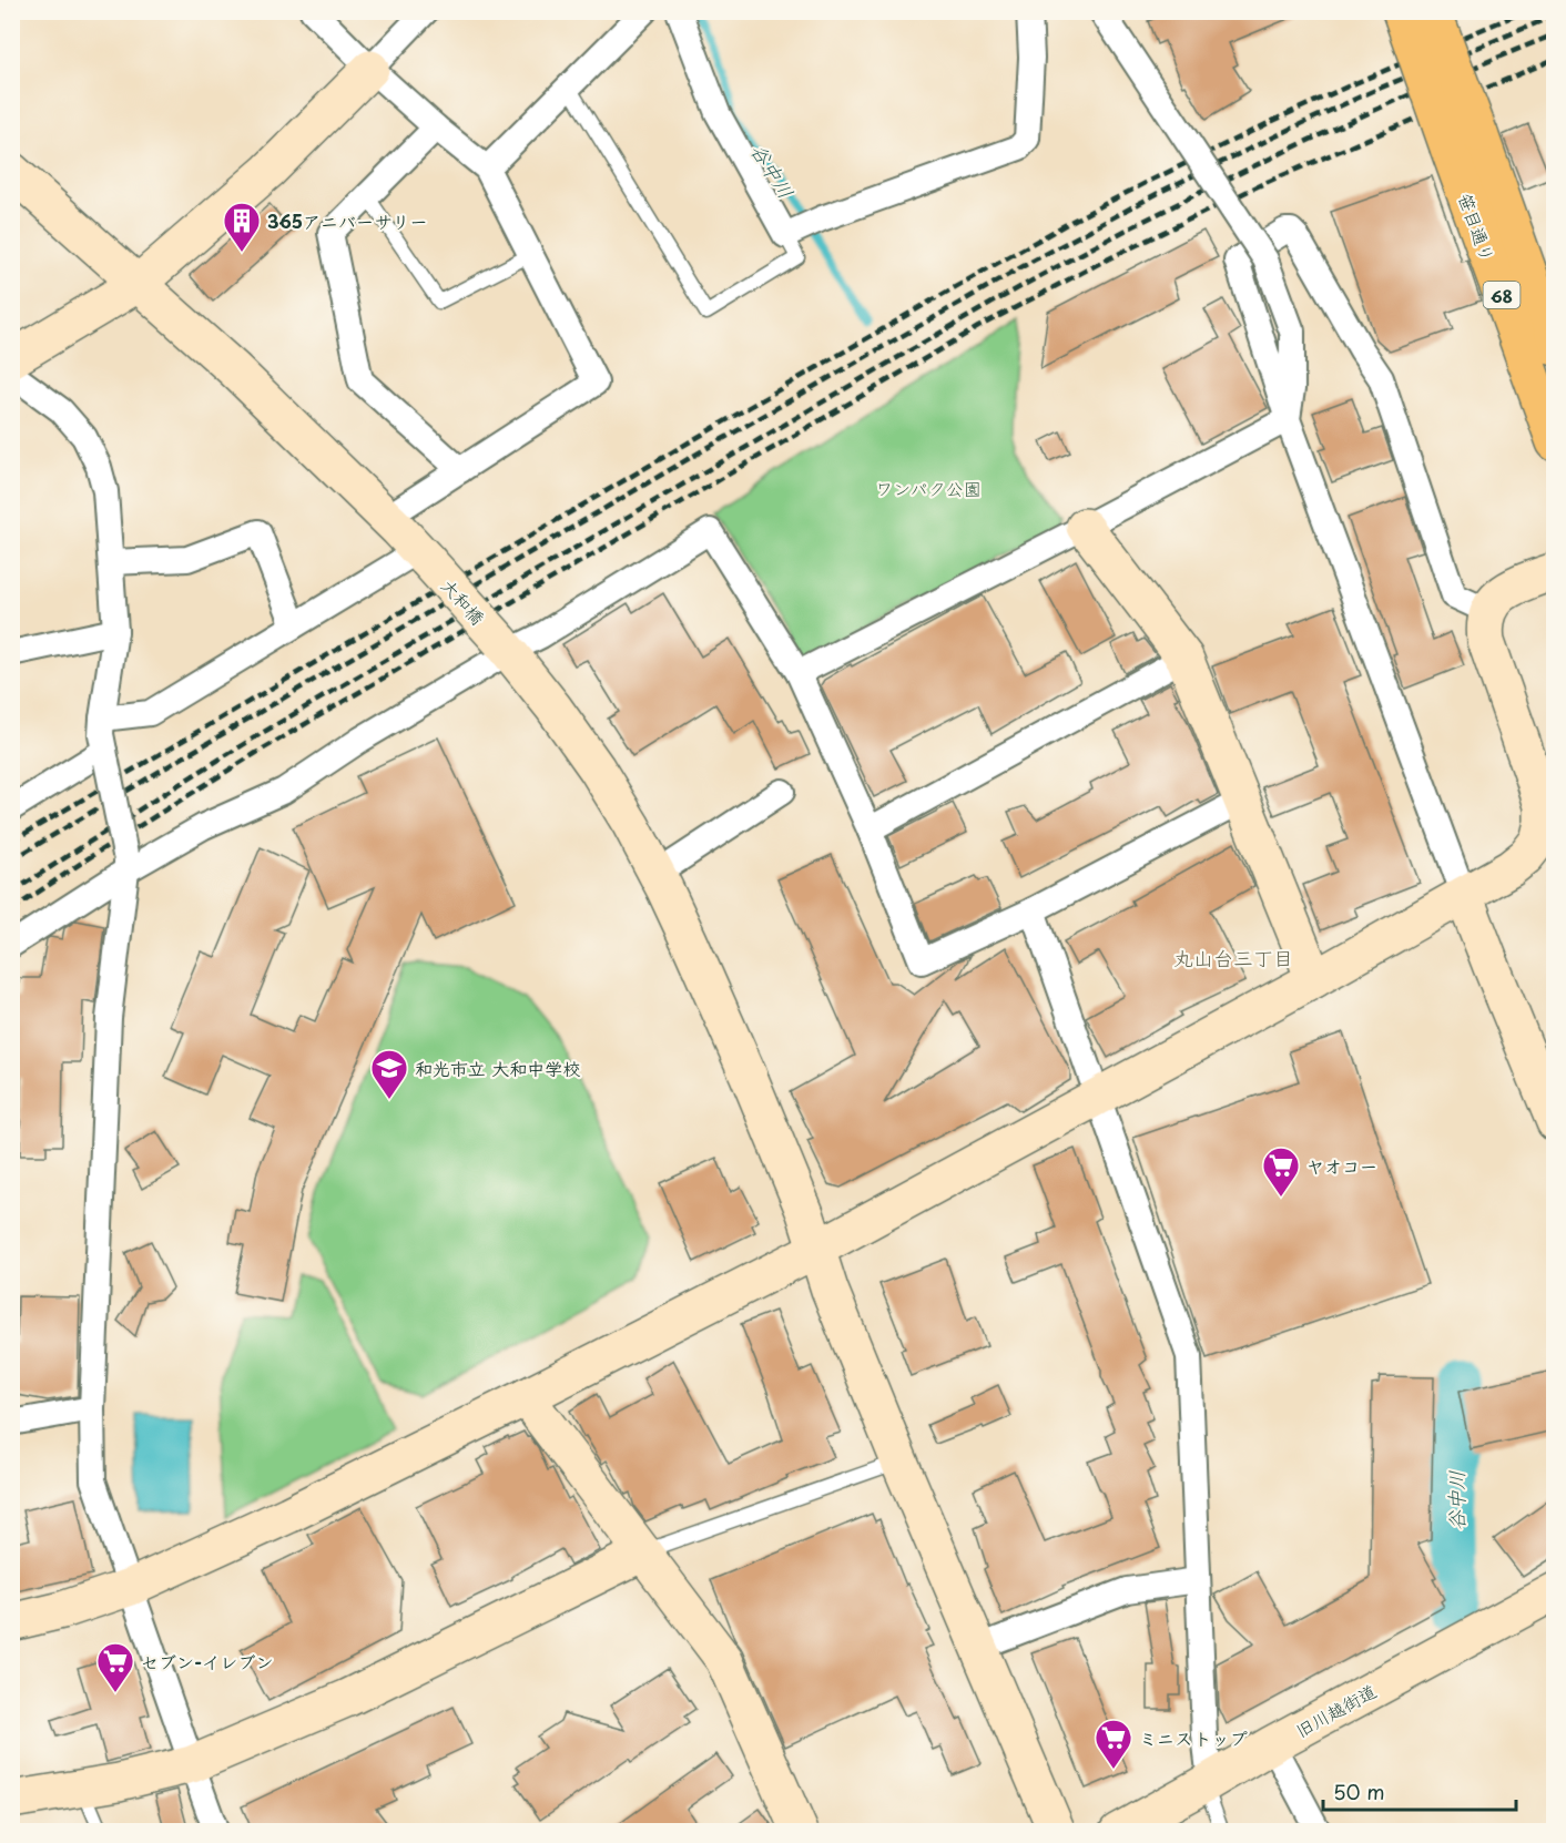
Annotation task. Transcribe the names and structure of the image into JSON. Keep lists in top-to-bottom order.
{
  "streets": {
    "main road": ["笹目通り", "68"],
    "street": ["大和橋", "旧川越街道"]
  },
  "districts": ["丸山台三丁目"],
  "water": ["谷中川"],
  "parks": ["ワンパク公園"],
  "places": {
    "building": ["365アニバーサリー"],
    "school or university": ["和光市立 大和中学校"],
    "supermarket": ["ヤオコー", "セブン-イレブン", "ミニストップ"]
  },
  "scale_bar": "50 m"
}
